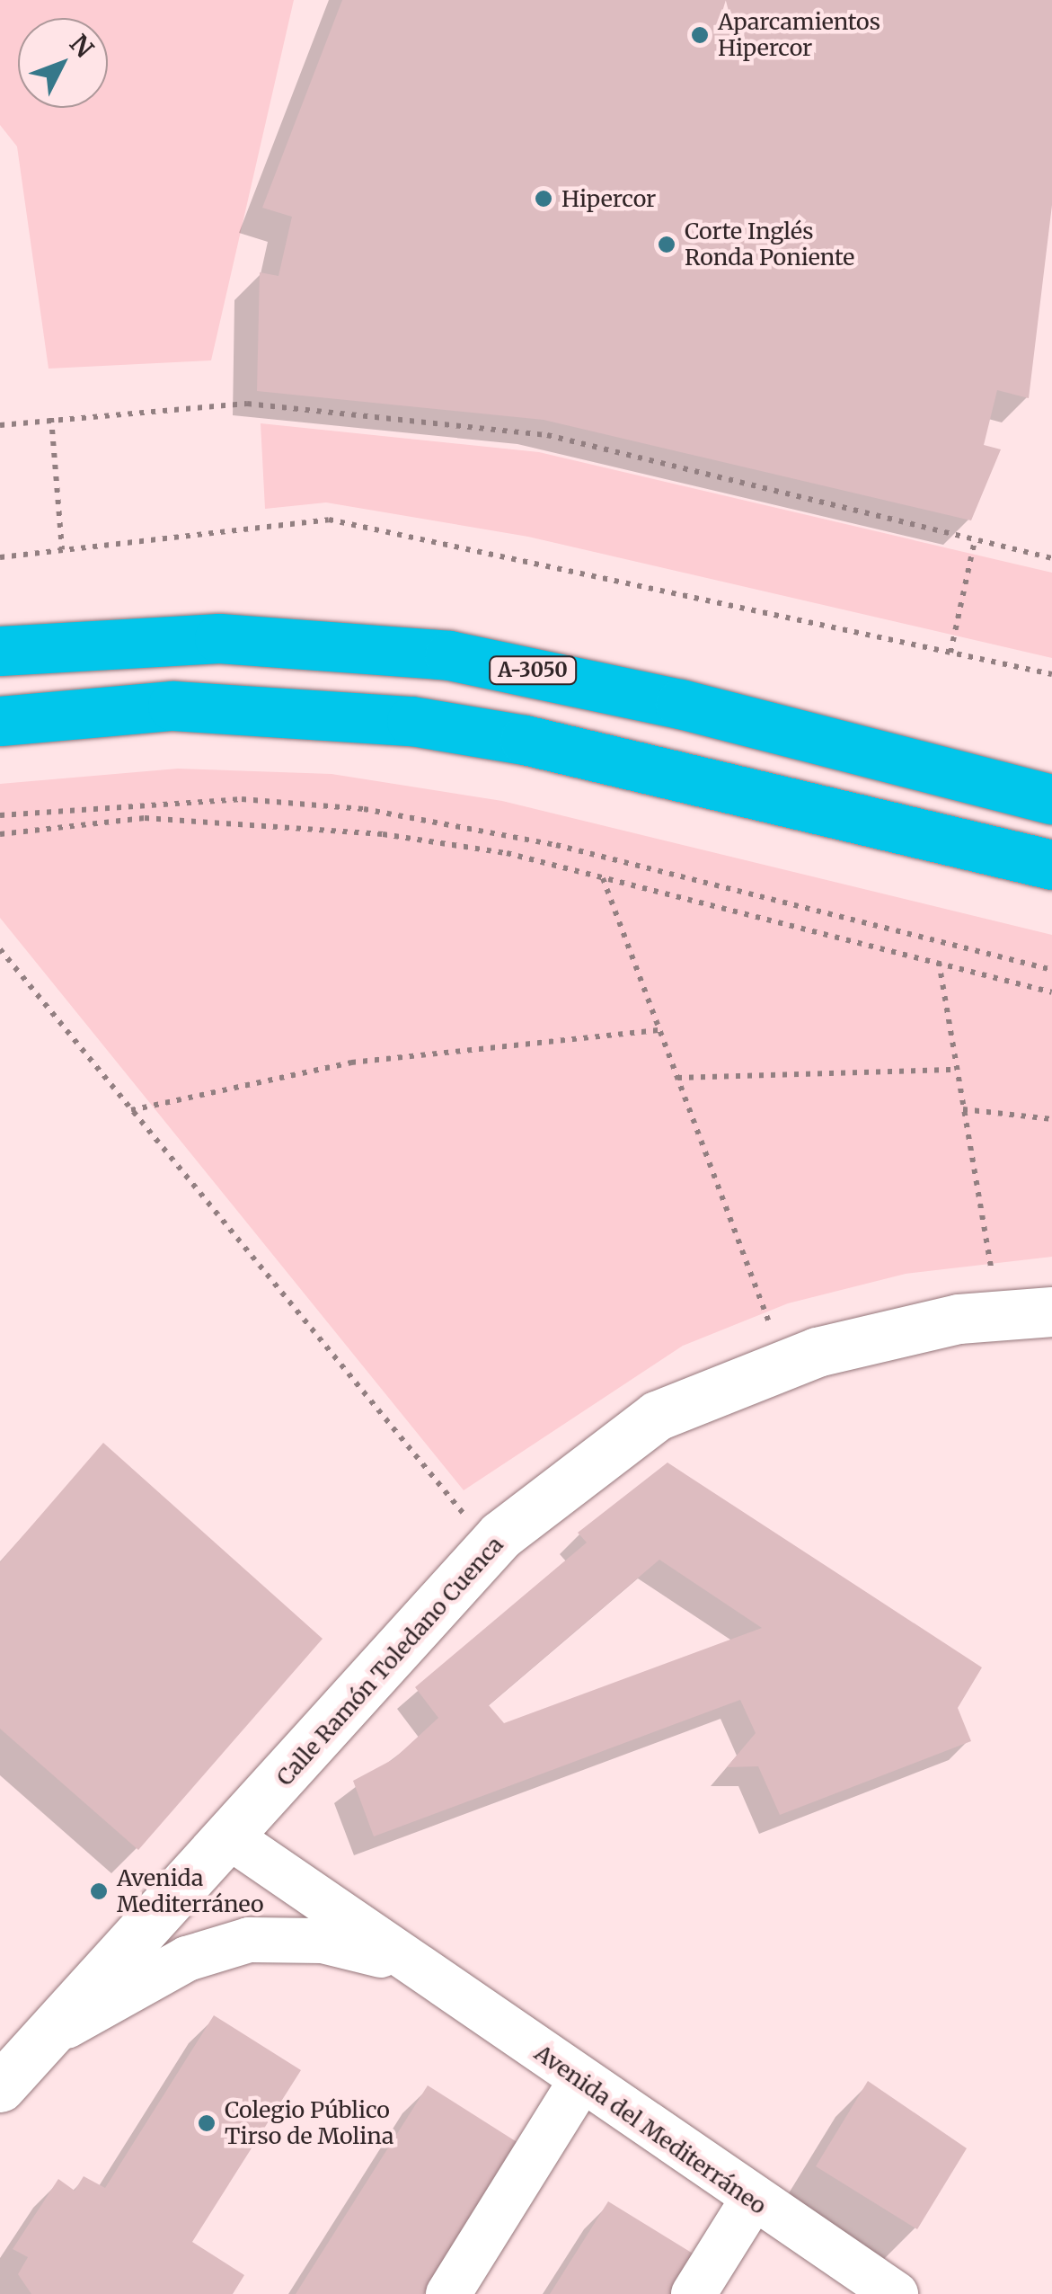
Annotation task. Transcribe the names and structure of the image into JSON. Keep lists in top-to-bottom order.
{
  "streets": {
    "highway": ["A-3050"],
    "main road": ["Calle Ramón Toledano Cuenca", "Avenida del Mediterráneo"]
  },
  "crossings": [
    ["Calle Ramón Toledano Cuenca", "Avenida del Mediterráneo"]
  ],
  "places": [
    "Aparcamientos Hipercor",
    "Hipercor",
    "Corte Inglés Ronda Poniente",
    "Avenida Mediterráneo",
    "Colegio Público Tirso de Molina"
  ],
  "north": "top right"
}
